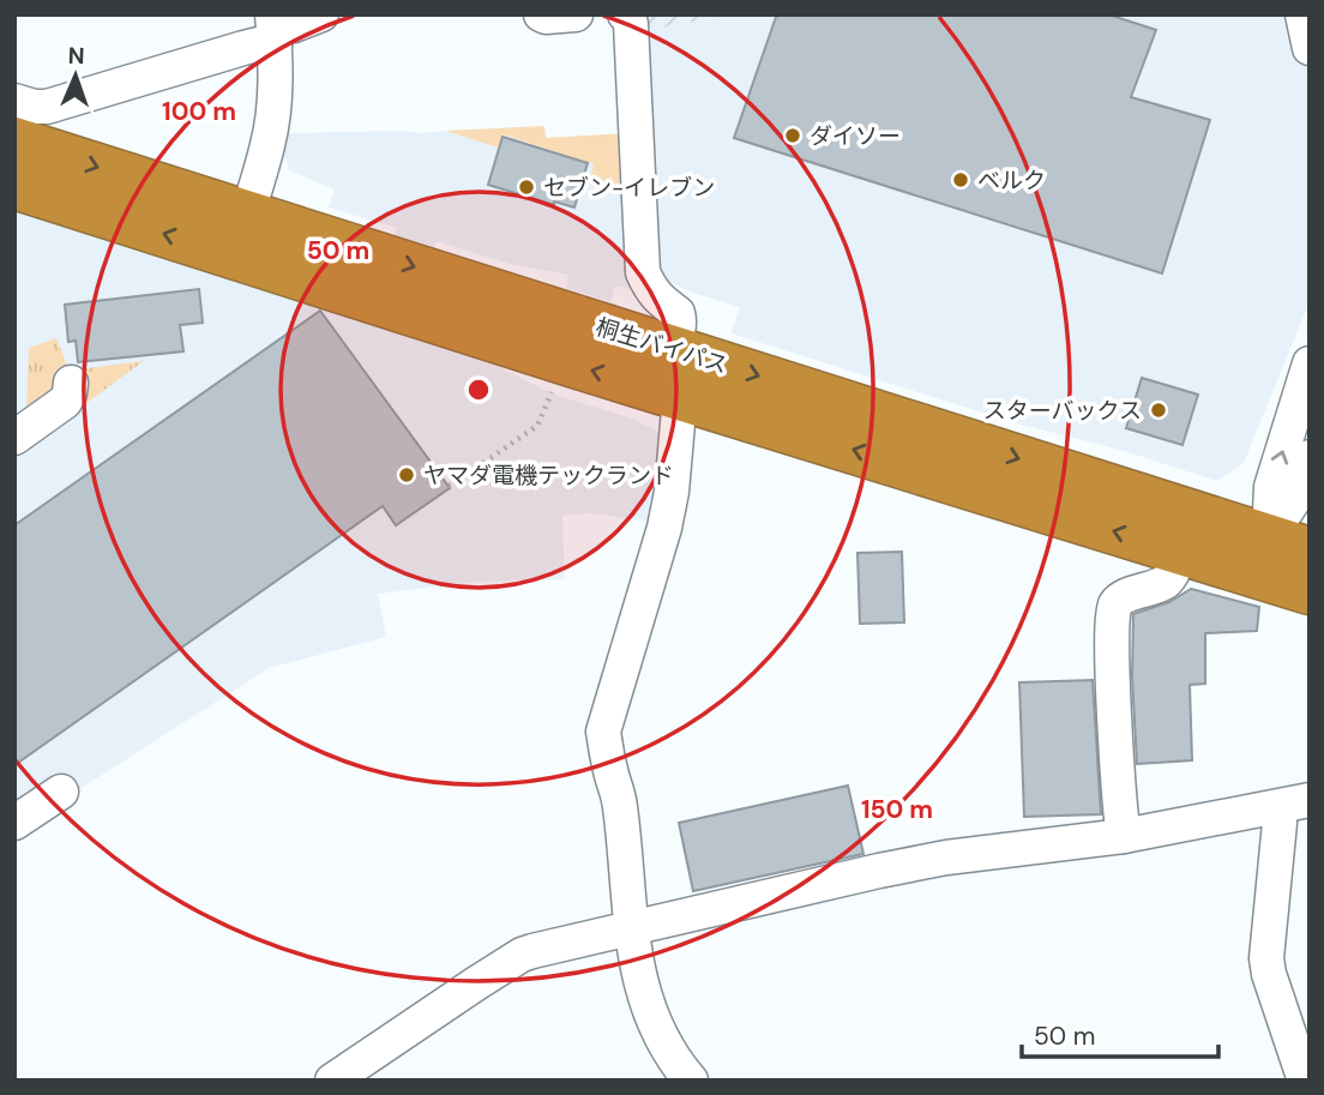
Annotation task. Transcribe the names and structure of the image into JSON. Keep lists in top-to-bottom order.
{
  "streets": {
    "highway": ["桐生バイパス"]
  },
  "places": [
    "ダイソー",
    "ベルク",
    "セブン-イレブン",
    "スターバックス",
    "ヤマダ電機テックランド"
  ],
  "scale_bar": "50 m",
  "north": "top",
  "rings": ["100 m", "50 m", "150 m"]
}
